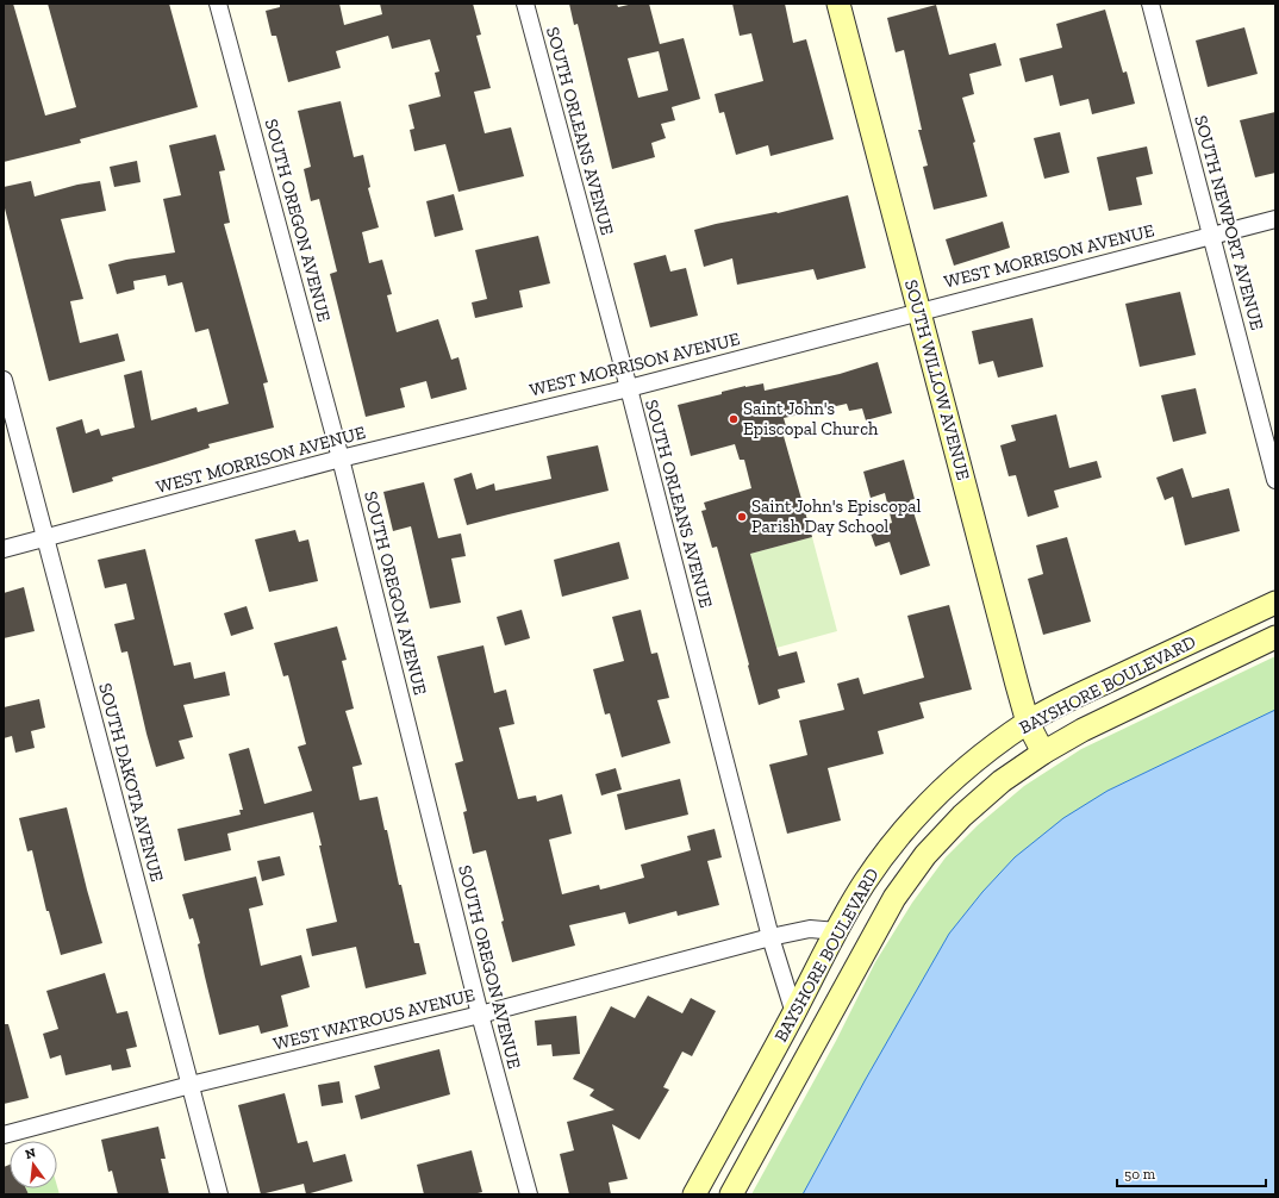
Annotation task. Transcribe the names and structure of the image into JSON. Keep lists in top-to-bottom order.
{
  "streets": {
    "main road": ["SOUTH WILLOW AVENUE", "BAYSHORE BOULEVARD"],
    "street": [
      "SOUTH ORLEANS AVENUE",
      "SOUTH OREGON AVENUE",
      "SOUTH NEWPORT AVENUE",
      "WEST MORRISON AVENUE",
      "SOUTH DAKOTA AVENUE",
      "WEST WATROUS AVENUE"
    ]
  },
  "crossings": [
    ["SOUTH ORLEANS AVENUE", "WEST MORRISON AVENUE"],
    ["SOUTH ORLEANS AVENUE", "BAYSHORE BOULEVARD"],
    ["SOUTH ORLEANS AVENUE", "WEST WATROUS AVENUE"],
    ["SOUTH OREGON AVENUE", "WEST MORRISON AVENUE"],
    ["SOUTH OREGON AVENUE", "WEST WATROUS AVENUE"],
    ["SOUTH NEWPORT AVENUE", "WEST MORRISON AVENUE"],
    ["WEST MORRISON AVENUE", "SOUTH WILLOW AVENUE"],
    ["WEST MORRISON AVENUE", "SOUTH DAKOTA AVENUE"],
    ["SOUTH WILLOW AVENUE", "BAYSHORE BOULEVARD"],
    ["BAYSHORE BOULEVARD", "WEST WATROUS AVENUE"],
    ["SOUTH DAKOTA AVENUE", "WEST WATROUS AVENUE"]
  ],
  "places": ["Saint John's Episcopal Church", "Saint John's Episcopal Parish Day School"],
  "scale_bar": "50 m",
  "north": "top"
}
